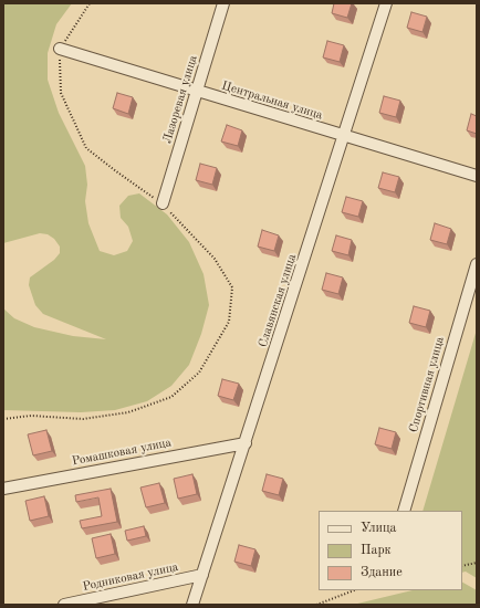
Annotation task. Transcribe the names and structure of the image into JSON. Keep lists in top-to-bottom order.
{
  "streets": {
    "street": [
      "Лазоревая улица",
      "Центральная улица",
      "Славянская улица",
      "Спортивная улица",
      "Ромашковая улица",
      "Родниковая улица"
    ]
  },
  "crossings": [
    ["Лазоревая улица", "Центральная улица"],
    ["Центральная улица", "Славянская улица"],
    ["Славянская улица", "Ромашковая улица"],
    ["Славянская улица", "Родниковая улица"]
  ],
  "legend": ["Улица", "Парк", "Здание"]
}
